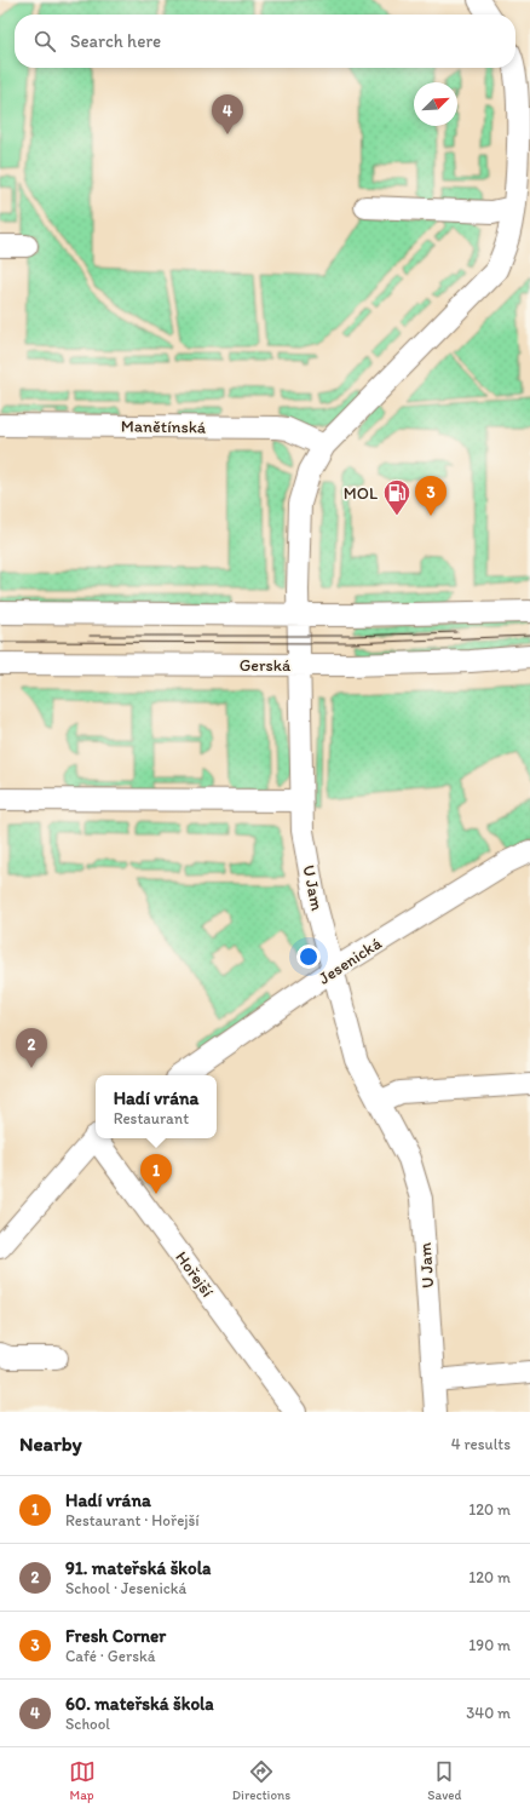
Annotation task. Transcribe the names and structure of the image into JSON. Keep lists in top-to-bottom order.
{
  "streets": {
    "street": [
      "Manětínská",
      "Gerská",
      "U Jam",
      "Jesenická",
      "Hořejší"
    ]
  },
  "crossings": [
    ["Gerská", "U Jam"],
    ["U Jam", "Jesenická"]
  ],
  "places": {
    "fuel station": ["MOL"]
  },
  "north": "top right",
  "page": {
    "search": "Search here",
    "pins": [
      "4",
      "3",
      "2",
      "1"
    ],
    "popup": ["Hadí vrána", "Restaurant"],
    "heading": ["Nearby", "4 results"],
    "list": [
      {
        "mark": "1",
        "name": "Hadí vrána",
        "note": "Restaurant · Hořejší",
        "value": "120 m"
      },
      {
        "mark": "2",
        "name": "91. mateřská škola",
        "note": "School · Jesenická",
        "value": "120 m"
      },
      {
        "mark": "3",
        "name": "Fresh Corner",
        "note": "Café · Gerská",
        "value": "190 m"
      },
      {
        "mark": "4",
        "name": "60. mateřská škola",
        "note": "School",
        "value": "340 m"
      }
    ],
    "nav": ["Map", "Directions", "Saved"]
  }
}
